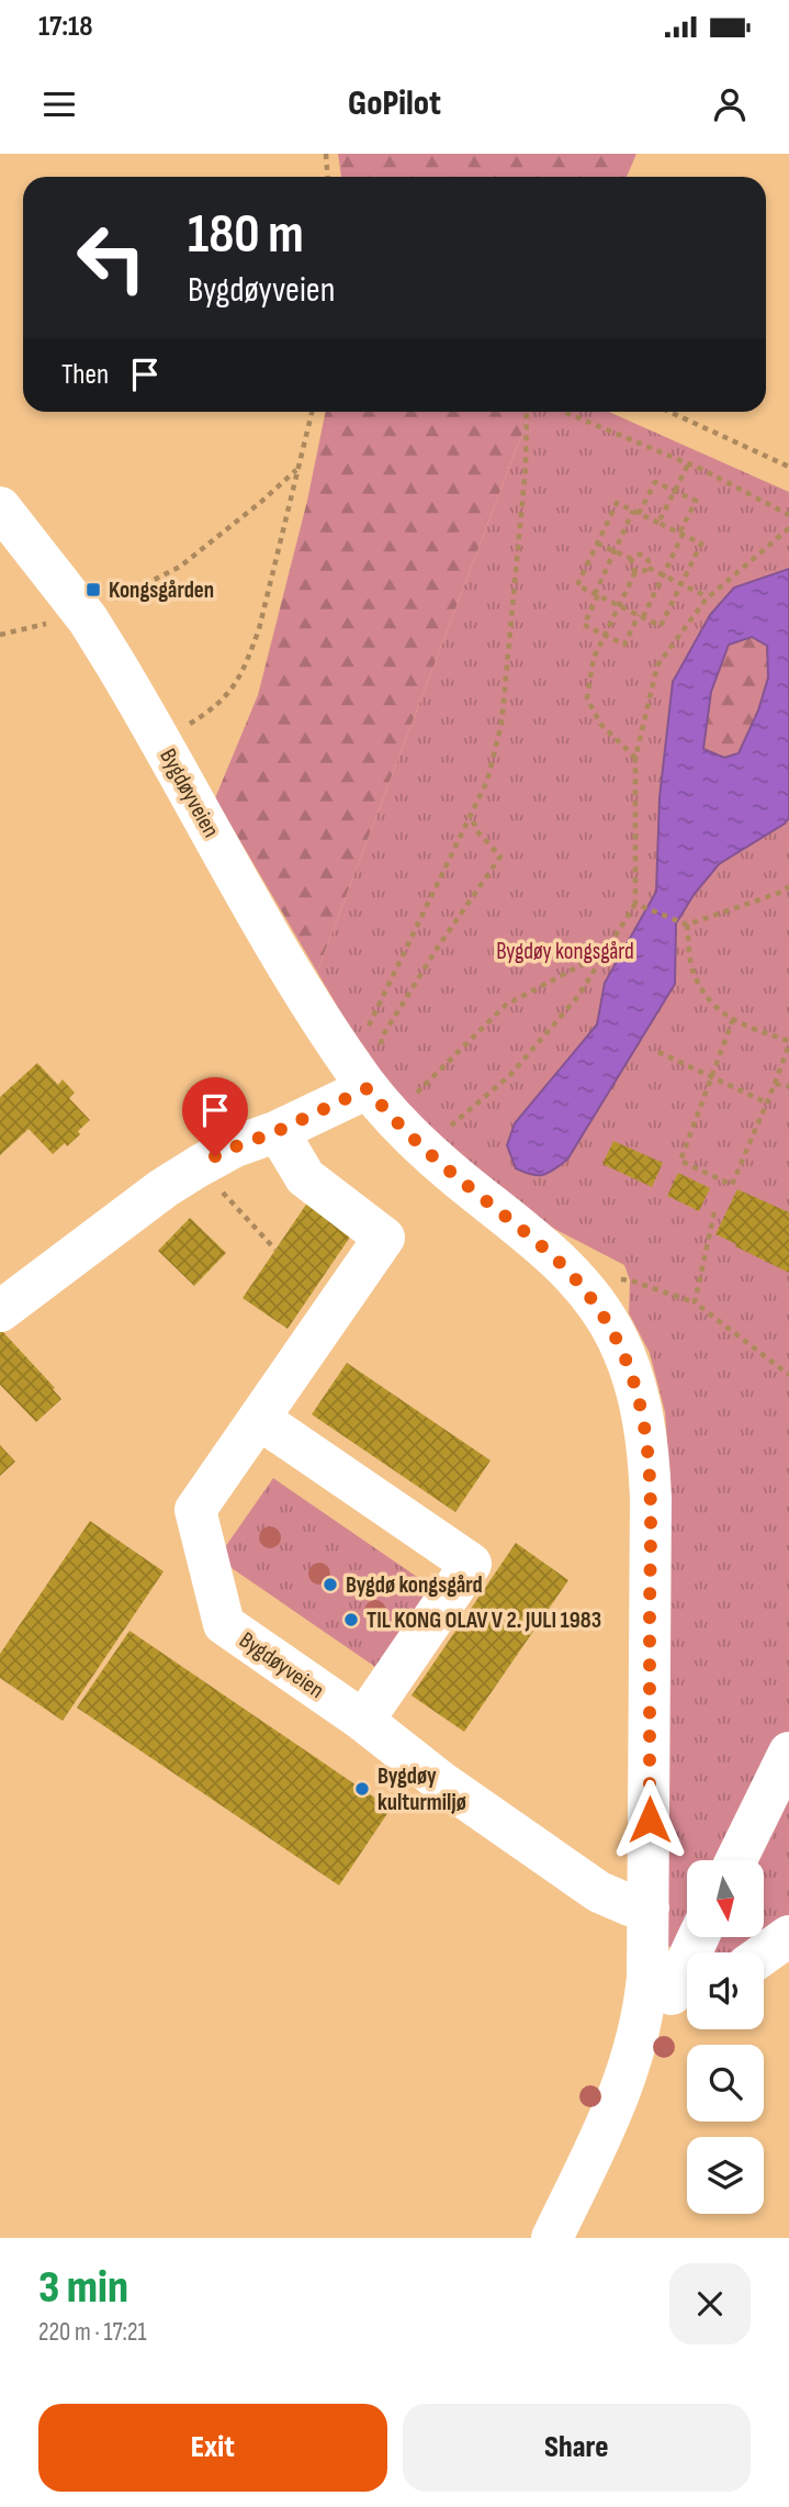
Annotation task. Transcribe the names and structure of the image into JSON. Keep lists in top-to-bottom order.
{
  "streets": {
    "street": ["Bygdøyveien"]
  },
  "parks": ["Bygdøy kongsgård"],
  "places": {
    "transit": ["Kongsgården"],
    "other": ["Bygdø kongsgård", "TIL KONG OLAV V 2. JULI 1983", "Bygdøy kulturmiljø"]
  },
  "north": "bottom",
  "page": {
    "status": "17:18",
    "header": "GoPilot",
    "turn": ["180 m", "Bygdøyveien"],
    "then": "Then",
    "heading": ["3 min", "220 m · 17:21"],
    "buttons": ["Exit", "Share"]
  }
}
